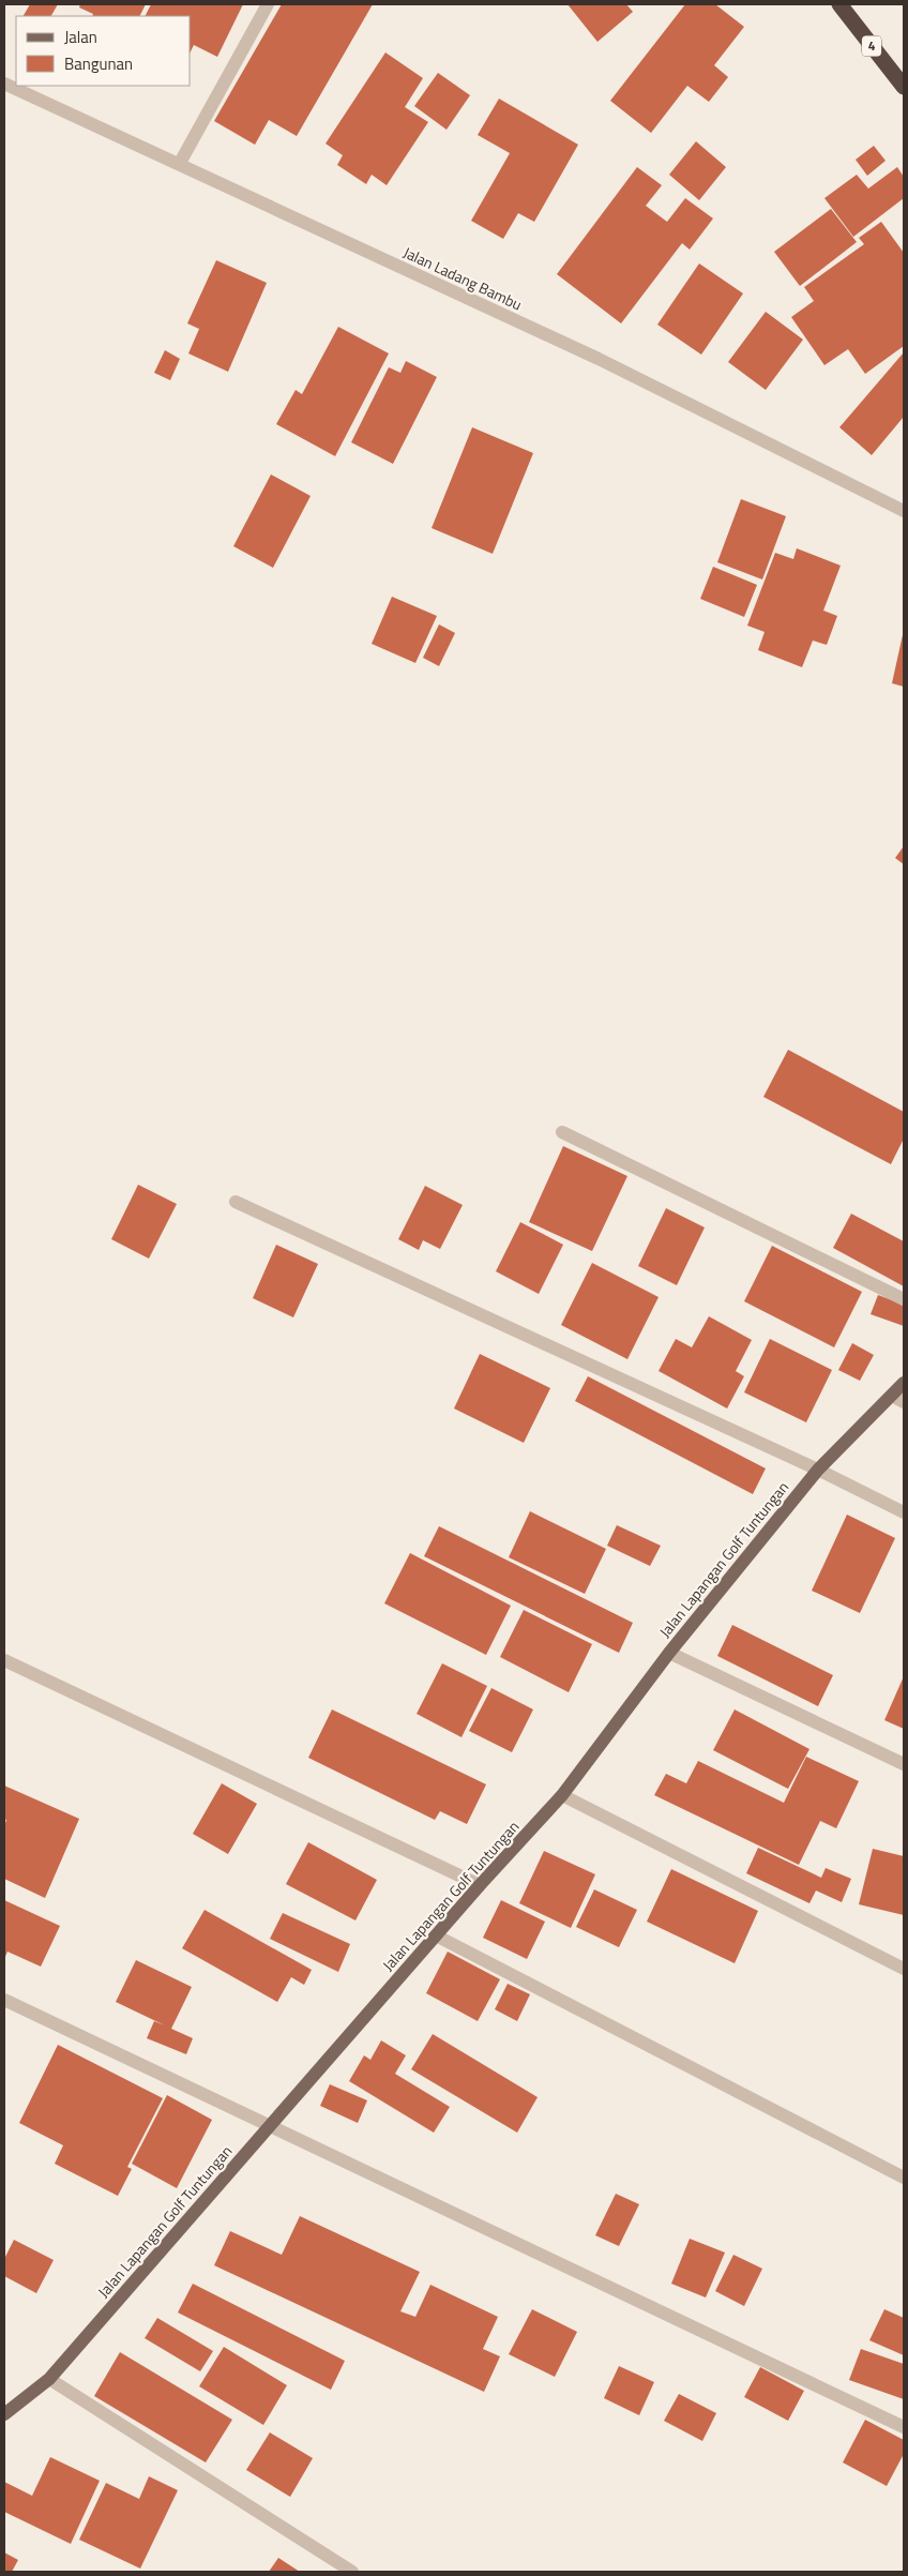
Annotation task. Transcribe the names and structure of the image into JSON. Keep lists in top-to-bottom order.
{
  "streets": {
    "highway": ["4"],
    "main road": ["Jalan Lapangan Golf Tuntungan"],
    "street": ["Jalan Ladang Bambu"]
  },
  "legend": ["Jalan", "Bangunan"]
}
